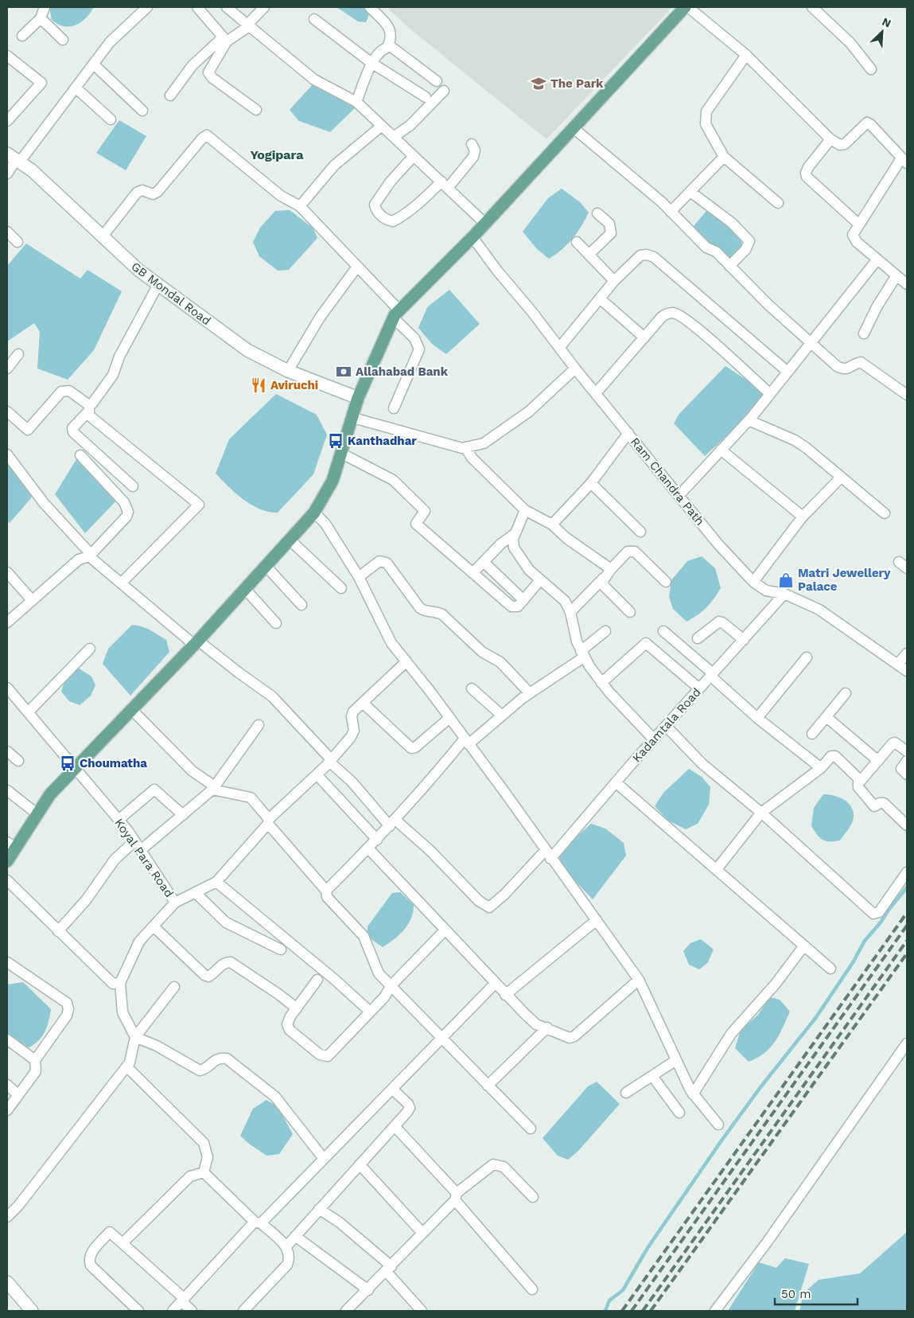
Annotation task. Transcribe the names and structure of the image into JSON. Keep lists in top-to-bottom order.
{
  "streets": {
    "street": [
      "GB Mondal Road",
      "Ram Chandra Path",
      "Kadamtala Road",
      "Koyal Para Road"
    ]
  },
  "crossings": [
    ["Ram Chandra Path", "Kadamtala Road"]
  ],
  "districts": ["Yogipara"],
  "places": {
    "school or university": ["The Park"],
    "bank": ["Allahabad Bank"],
    "restaurant": ["Aviruchi"],
    "bus stop": ["Kanthadhar", "Choumatha"],
    "shop": ["Matri Jewellery Palace"]
  },
  "scale_bar": "50 m",
  "north": "top right"
}
